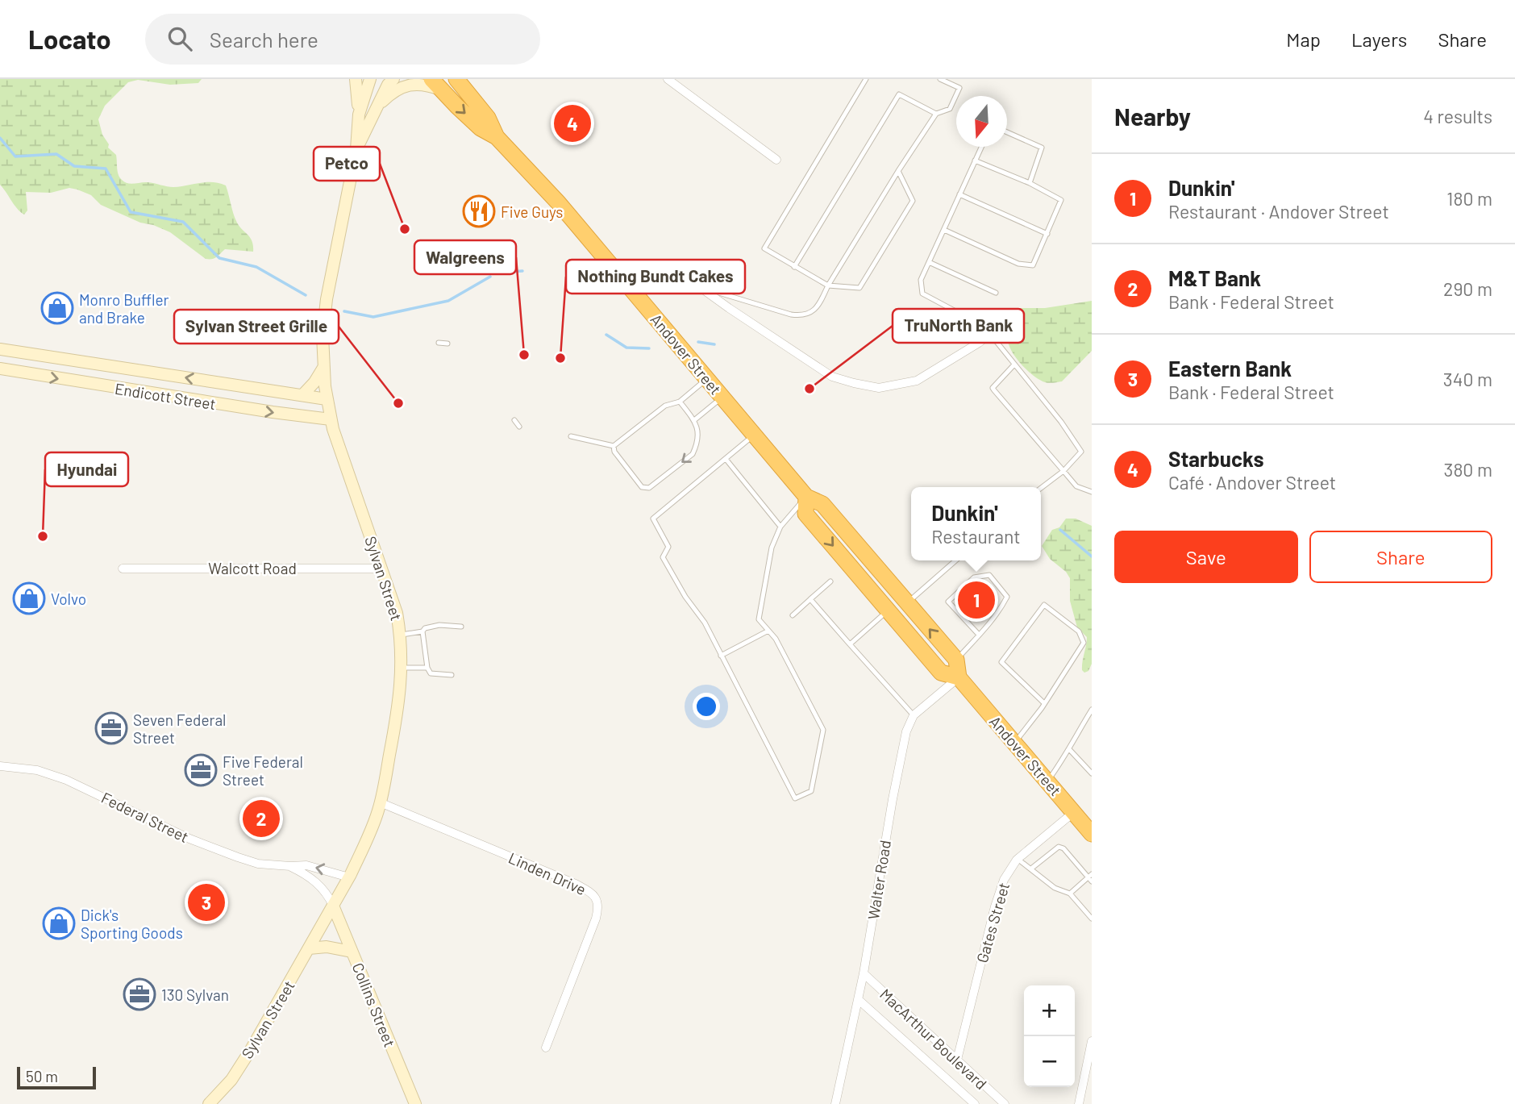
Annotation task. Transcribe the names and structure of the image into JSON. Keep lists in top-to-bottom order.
{
  "streets": {
    "highway": ["Andover Street"],
    "main road": ["Endicott Street", "Sylvan Street", "Collins Street"],
    "street": [
      "Walcott Road",
      "Federal Street",
      "Linden Drive",
      "Walter Road",
      "Gates Street",
      "MacArthur Boulevard"
    ]
  },
  "crossings": [
    ["Andover Street", "Gates Street"],
    ["Endicott Street", "Sylvan Street"],
    ["Walcott Road", "Sylvan Street"],
    ["Sylvan Street", "Federal Street"],
    ["Sylvan Street", "Linden Drive"],
    ["Sylvan Street", "Collins Street"],
    ["Federal Street", "Collins Street"],
    ["Walter Road", "MacArthur Boulevard"],
    ["Gates Street", "MacArthur Boulevard"]
  ],
  "places": {
    "restaurant": ["Five Guys"],
    "other": [
      "Petco",
      "Walgreens",
      "Nothing Bundt Cakes",
      "TruNorth Bank",
      "Sylvan Street Grille",
      "Hyundai"
    ],
    "shop": ["Monro Buffler and Brake", "Volvo", "Dick's Sporting Goods"],
    "office": ["Seven Federal Street", "Five Federal Street", "130 Sylvan"]
  },
  "scale_bar": "50 m",
  "north": "bottom",
  "page": {
    "header": "Locato",
    "search": "Search here",
    "nav": ["Map", "Layers", "Share"],
    "heading": ["Nearby", "4 results"],
    "pins": [
      "4",
      "1",
      "2",
      "3"
    ],
    "list": [
      {
        "mark": "1",
        "name": "Dunkin'",
        "note": "Restaurant · Andover Street",
        "value": "180 m"
      },
      {
        "mark": "2",
        "name": "M&T Bank",
        "note": "Bank · Federal Street",
        "value": "290 m"
      },
      {
        "mark": "3",
        "name": "Eastern Bank",
        "note": "Bank · Federal Street",
        "value": "340 m"
      },
      {
        "mark": "4",
        "name": "Starbucks",
        "note": "Café · Andover Street",
        "value": "380 m"
      }
    ],
    "popup": ["Dunkin'", "Restaurant"],
    "buttons": ["Save", "Share"],
    "map_buttons": ["+", "−"],
    "scale": "50 m"
  }
}
